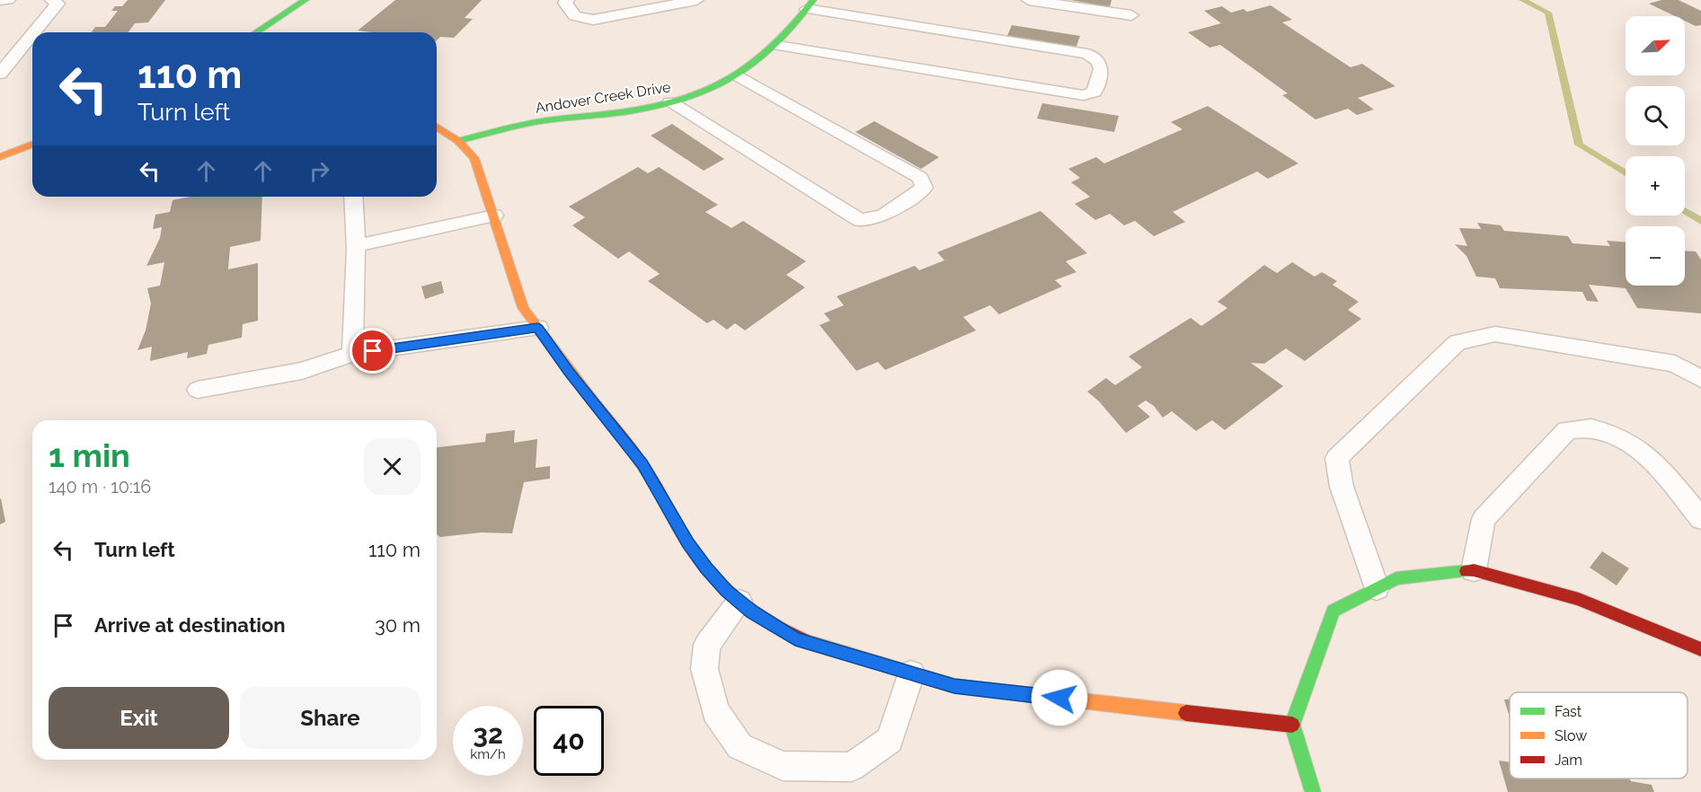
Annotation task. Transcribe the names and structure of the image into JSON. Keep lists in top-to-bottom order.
{
  "streets": {
    "street": ["Andover Creek Drive"]
  },
  "legend": ["Fast", "Slow", "Jam"],
  "north": "top right",
  "page": {
    "map_buttons": ["+", "−"],
    "turn": ["110 m", "Turn left"],
    "heading": ["1 min", "140 m · 10:16"],
    "list": [
      {
        "name": "Turn left",
        "value": "110 m"
      },
      {
        "name": "Arrive at destination",
        "value": "30 m"
      }
    ],
    "buttons": ["Exit", "Share"],
    "speed": "32 km/h",
    "limit": "40"
  }
}
